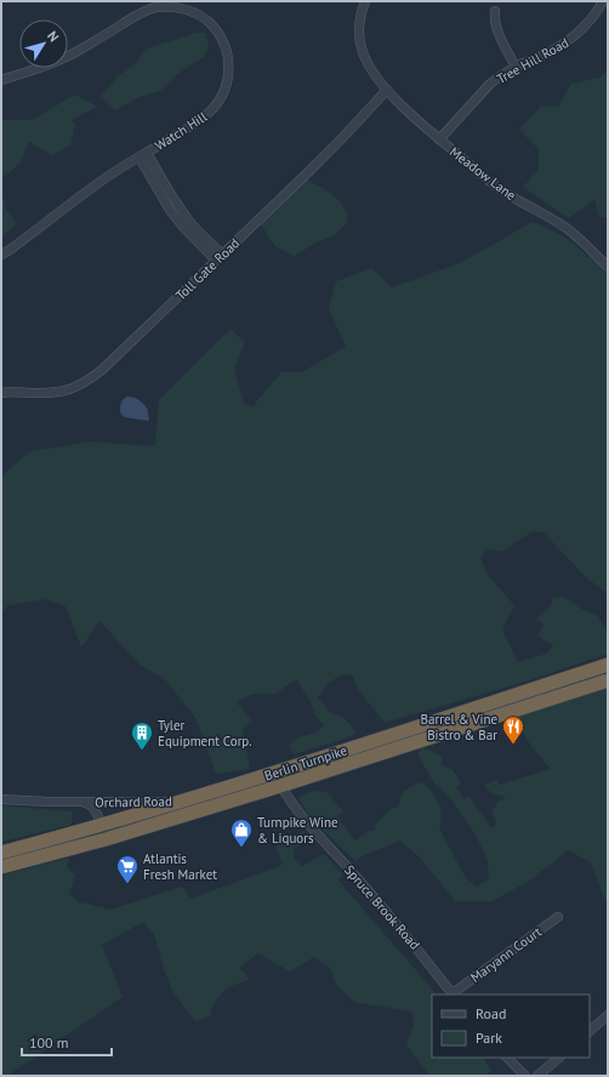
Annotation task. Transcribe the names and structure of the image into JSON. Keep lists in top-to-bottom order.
{
  "streets": {
    "highway": ["Berlin Turnpike"],
    "street": [
      "Tree Hill Road",
      "Watch Hill",
      "Meadow Lane",
      "Toll Gate Road",
      "Orchard Road",
      "Spruce Brook Road",
      "Maryann Court"
    ]
  },
  "crossings": [
    ["Tree Hill Road", "Meadow Lane"],
    ["Meadow Lane", "Toll Gate Road"],
    ["Berlin Turnpike", "Orchard Road"],
    ["Berlin Turnpike", "Spruce Brook Road"],
    ["Spruce Brook Road", "Maryann Court"]
  ],
  "places": {
    "restaurant": ["Barrel & Vine Bistro & Bar"],
    "building": ["Tyler Equipment Corp."],
    "shop": ["Turnpike Wine & Liquors"],
    "supermarket": ["Atlantis Fresh Market"]
  },
  "legend": ["Road", "Park"],
  "scale_bar": "100 m",
  "north": "top right"
}
